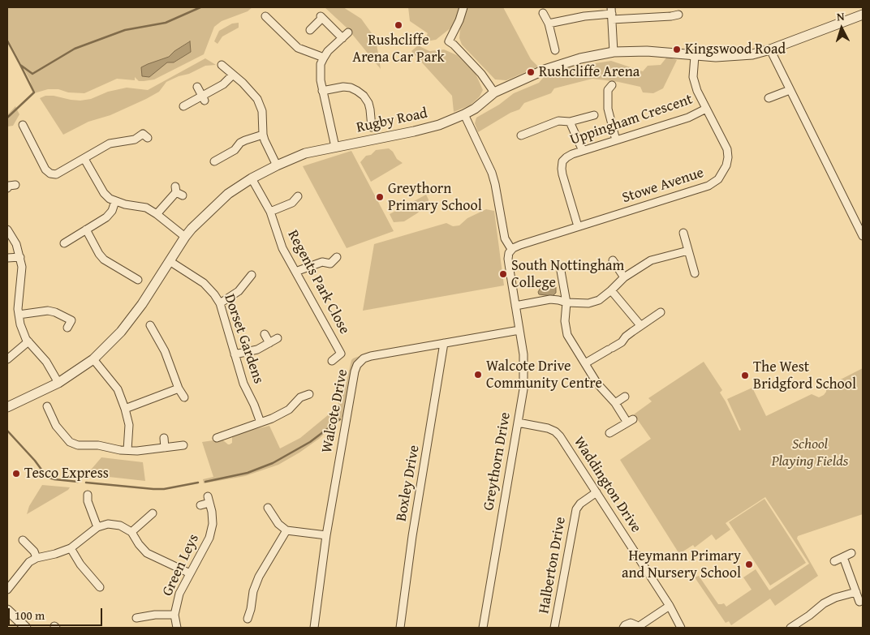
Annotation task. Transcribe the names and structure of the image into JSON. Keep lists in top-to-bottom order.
{
  "streets": {
    "street": [
      "Uppingham Crescent",
      "Rugby Road",
      "Stowe Avenue",
      "Regents Park Close",
      "Dorset Gardens",
      "Walcote Drive",
      "Greythorn Drive",
      "Boxley Drive",
      "Waddington Drive",
      "Green Leys",
      "Halberton Drive"
    ]
  },
  "crossings": [
    ["Uppingham Crescent", "Stowe Avenue"],
    ["Rugby Road", "Stowe Avenue"],
    ["Rugby Road", "Regents Park Close"],
    ["Rugby Road", "Dorset Gardens"],
    ["Rugby Road", "Greythorn Drive"],
    ["Stowe Avenue", "Greythorn Drive"],
    ["Walcote Drive", "Greythorn Drive"],
    ["Walcote Drive", "Boxley Drive"],
    ["Greythorn Drive", "Waddington Drive"],
    ["Waddington Drive", "Halberton Drive"]
  ],
  "parks": ["School Playing Fields"],
  "places": [
    "Rushcliffe Arena Car Park",
    "Kingswood Road",
    "Rushcliffe Arena",
    "Greythorn Primary School",
    "South Nottingham College",
    "Walcote Drive Community Centre",
    "The West Bridgford School",
    "Tesco Express",
    "Heymann Primary and Nursery School"
  ],
  "scale_bar": "100 m",
  "north": "top"
}
